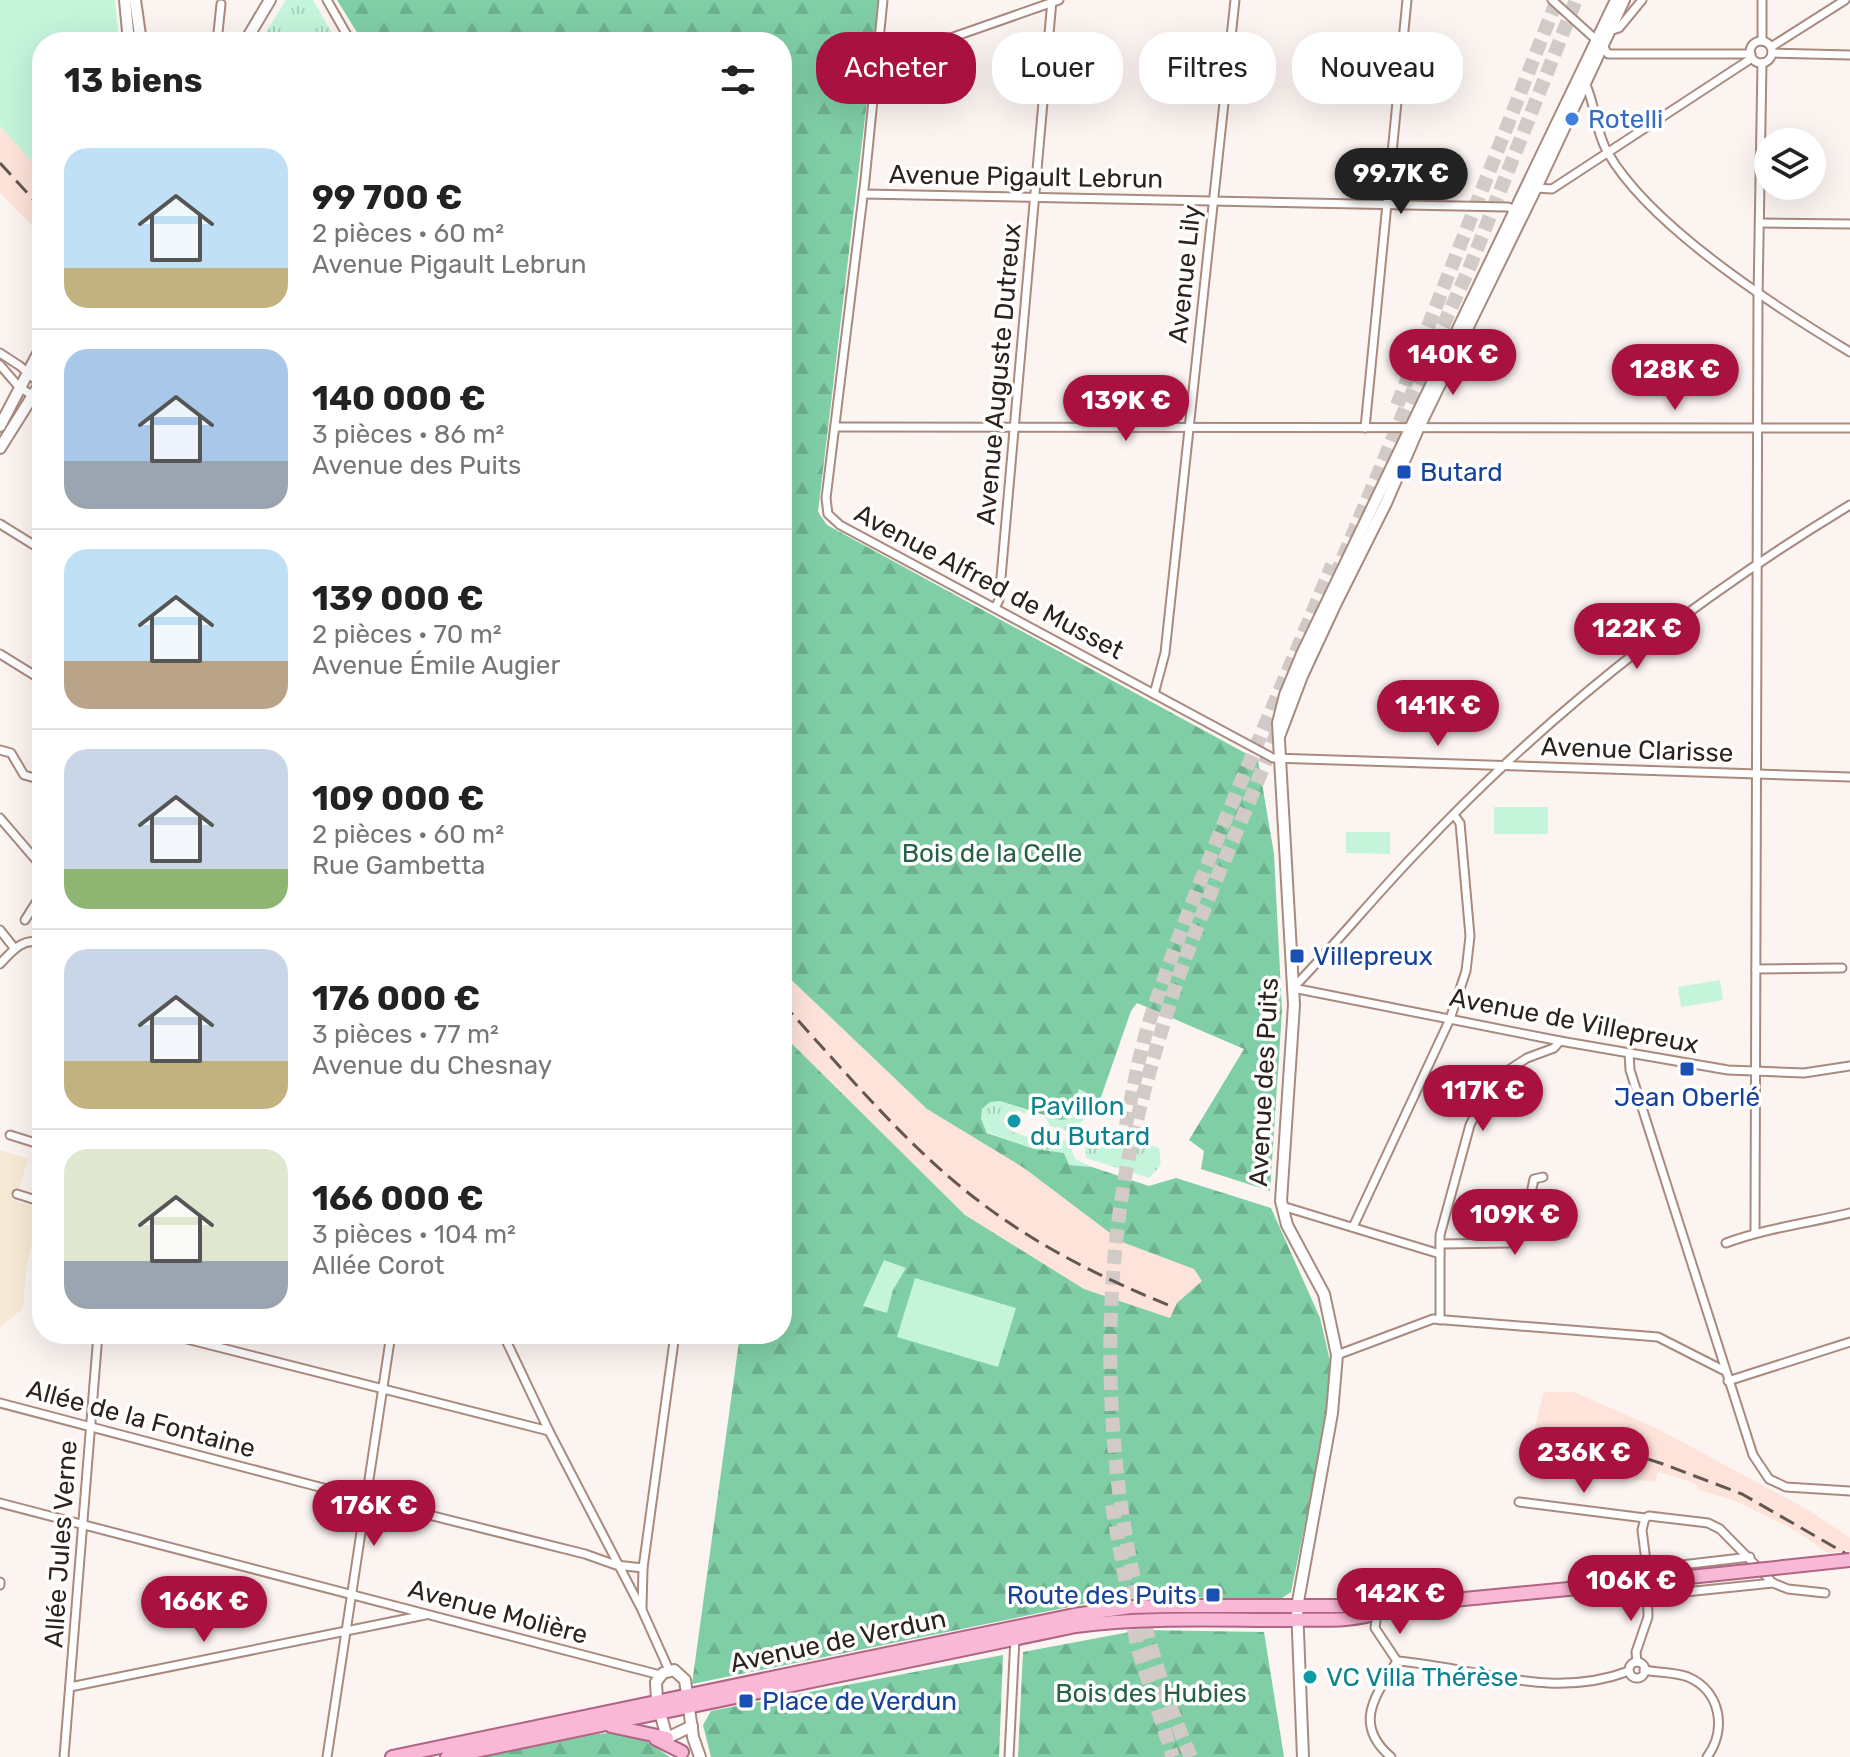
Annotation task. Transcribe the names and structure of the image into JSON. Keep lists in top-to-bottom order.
{
  "streets": {
    "main road": ["Avenue de Verdun"],
    "street": [
      "Avenue Pigault Lebrun",
      "Avenue Lily",
      "Avenue Auguste Dutreux",
      "Avenue Alfred de Musset",
      "Avenue Clarisse",
      "Avenue de Villepreux",
      "Avenue des Puits",
      "Allée de la Fontaine",
      "Allée Jules Verne",
      "Avenue Molière"
    ]
  },
  "crossings": [
    ["Avenue Pigault Lebrun", "Avenue Lily"],
    ["Avenue Pigault Lebrun", "Avenue Auguste Dutreux"],
    ["Avenue Pigault Lebrun", "Avenue Alfred de Musset"],
    ["Avenue Pigault Lebrun", "Avenue des Puits"],
    ["Avenue Lily", "Avenue Alfred de Musset"],
    ["Avenue Auguste Dutreux", "Avenue Alfred de Musset"],
    ["Avenue Alfred de Musset", "Avenue Clarisse"],
    ["Avenue Alfred de Musset", "Avenue des Puits"],
    ["Avenue Clarisse", "Avenue des Puits"],
    ["Avenue de Villepreux", "Avenue des Puits"],
    ["Avenue des Puits", "Avenue de Verdun"],
    ["Allée de la Fontaine", "Allée Jules Verne"],
    ["Allée Jules Verne", "Avenue Molière"]
  ],
  "parks": ["Bois de la Celle", "Bois des Hubies"],
  "places": {
    "other": ["Rotelli", "Pavillon du Butard", "VC Villa Thérèse"],
    "transit": [
      "Butard",
      "Villepreux",
      "Jean Oberlé",
      "Route des Puits",
      "Place de Verdun"
    ]
  },
  "page": {
    "chip": [
      "Acheter",
      "Louer",
      "Filtres",
      "Nouveau"
    ],
    "heading": "13 biens",
    "list": [
      {
        "name": "99 700 €",
        "note": "2 pièces · 60 m² · Avenue Pigault Lebrun"
      },
      {
        "name": "140 000 €",
        "note": "3 pièces · 86 m² · Avenue des Puits"
      },
      {
        "name": "139 000 €",
        "note": "2 pièces · 70 m² · Avenue Émile Augier"
      },
      {
        "name": "109 000 €",
        "note": "2 pièces · 60 m² · Rue Gambetta"
      },
      {
        "name": "176 000 €",
        "note": "3 pièces · 77 m² · Avenue du Chesnay"
      },
      {
        "name": "166 000 €",
        "note": "3 pièces · 104 m² · Allée Corot"
      }
    ],
    "price": [
      "99.7K €",
      "140K €",
      "128K €",
      "139K €",
      "122K €",
      "141K €",
      "117K €",
      "109K €",
      "236K €",
      "176K €",
      "106K €",
      "142K €",
      "166K €"
    ]
  }
}
